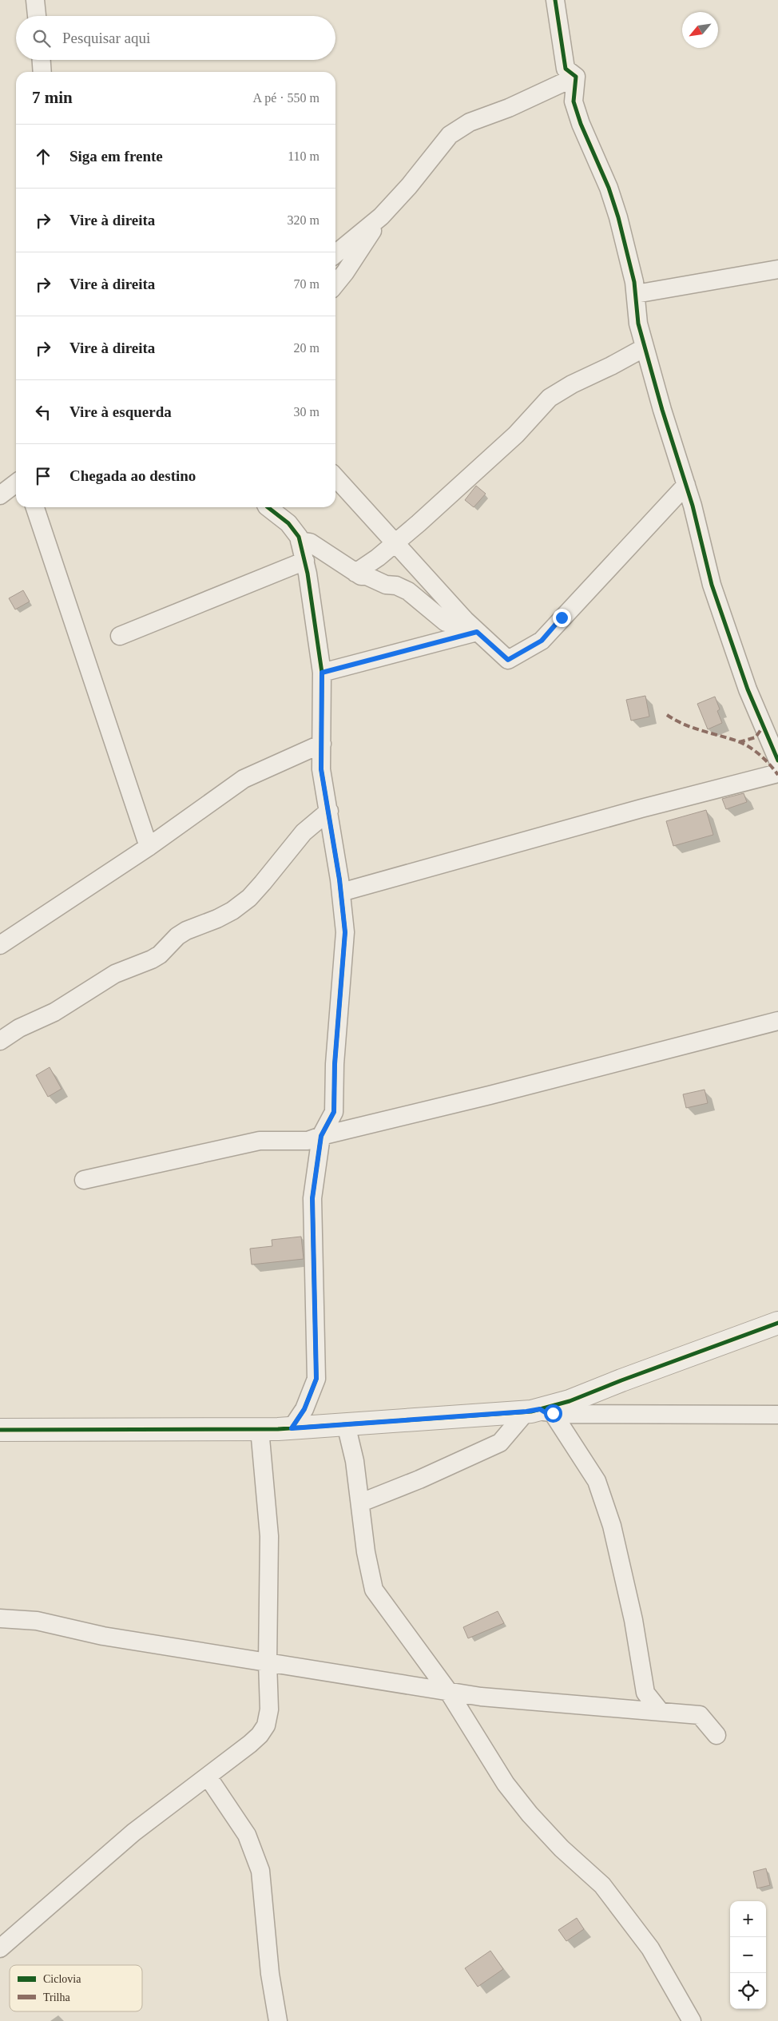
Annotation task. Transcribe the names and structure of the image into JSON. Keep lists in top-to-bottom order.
{
  "legend": ["Ciclovia", "Trilha"],
  "north": "bottom left",
  "page": {
    "search": "Pesquisar aqui",
    "heading": ["7 min", "A pé · 550 m"],
    "list": [
      ["Siga em frente", "110 m"],
      ["Vire à direita", "320 m"],
      ["Vire à direita", "70 m"],
      ["Vire à direita", "20 m"],
      ["Vire à esquerda", "30 m"],
      "Chegada ao destino"
    ],
    "map_buttons": ["+", "−"]
  }
}
